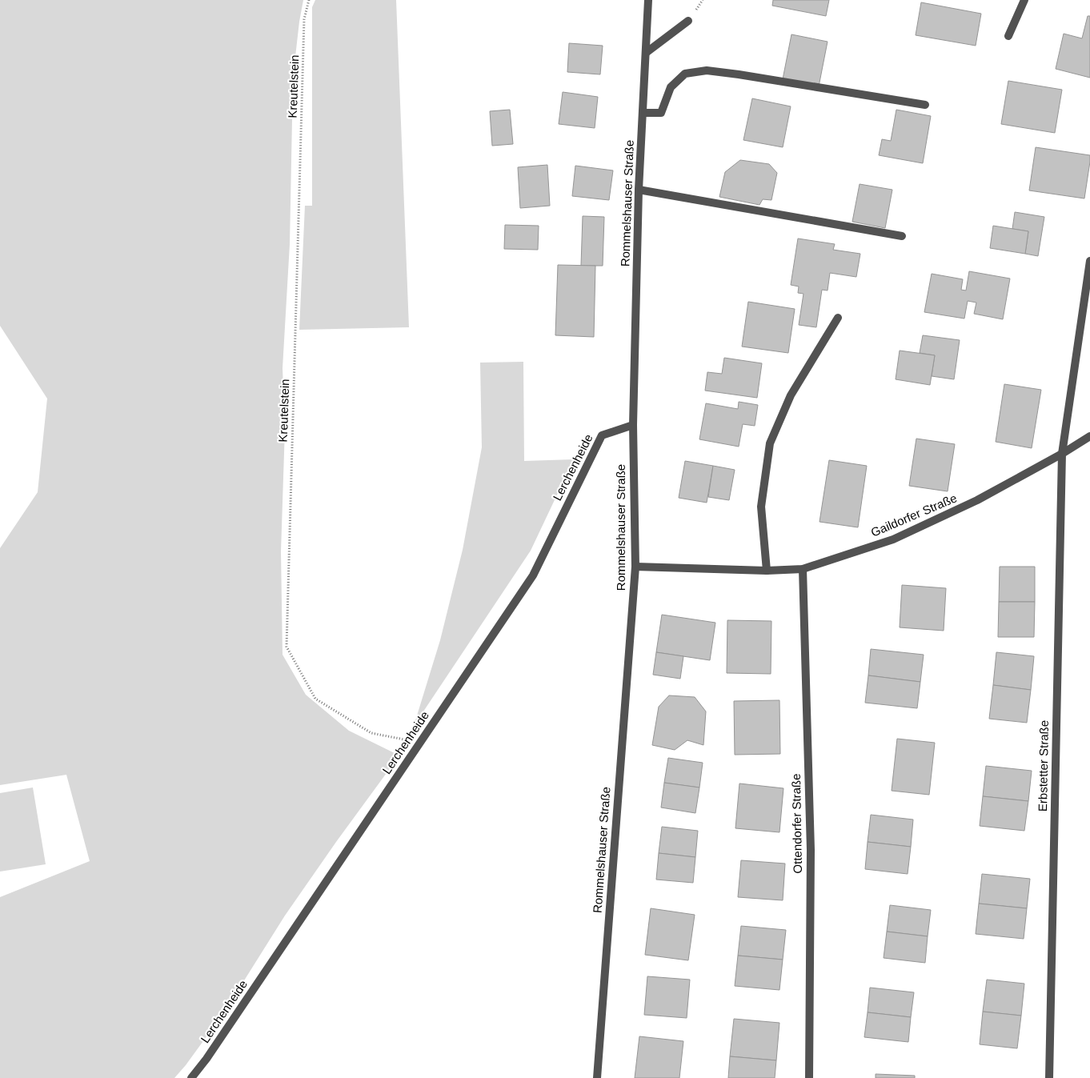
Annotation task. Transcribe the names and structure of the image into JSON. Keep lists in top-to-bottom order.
{
  "streets": {
    "street": [
      "Rommelshauser Straße",
      "Lerchenheide",
      "Gaildorfer Straße",
      "Erbstetter Straße",
      "Ottendorfer Straße"
    ],
    "path": ["Kreutelstein"]
  },
  "crossings": [
    ["Kreutelstein", "Lerchenheide"],
    ["Rommelshauser Straße", "Lerchenheide"],
    ["Rommelshauser Straße", "Gaildorfer Straße"],
    ["Gaildorfer Straße", "Erbstetter Straße"],
    ["Gaildorfer Straße", "Ottendorfer Straße"]
  ]
}
